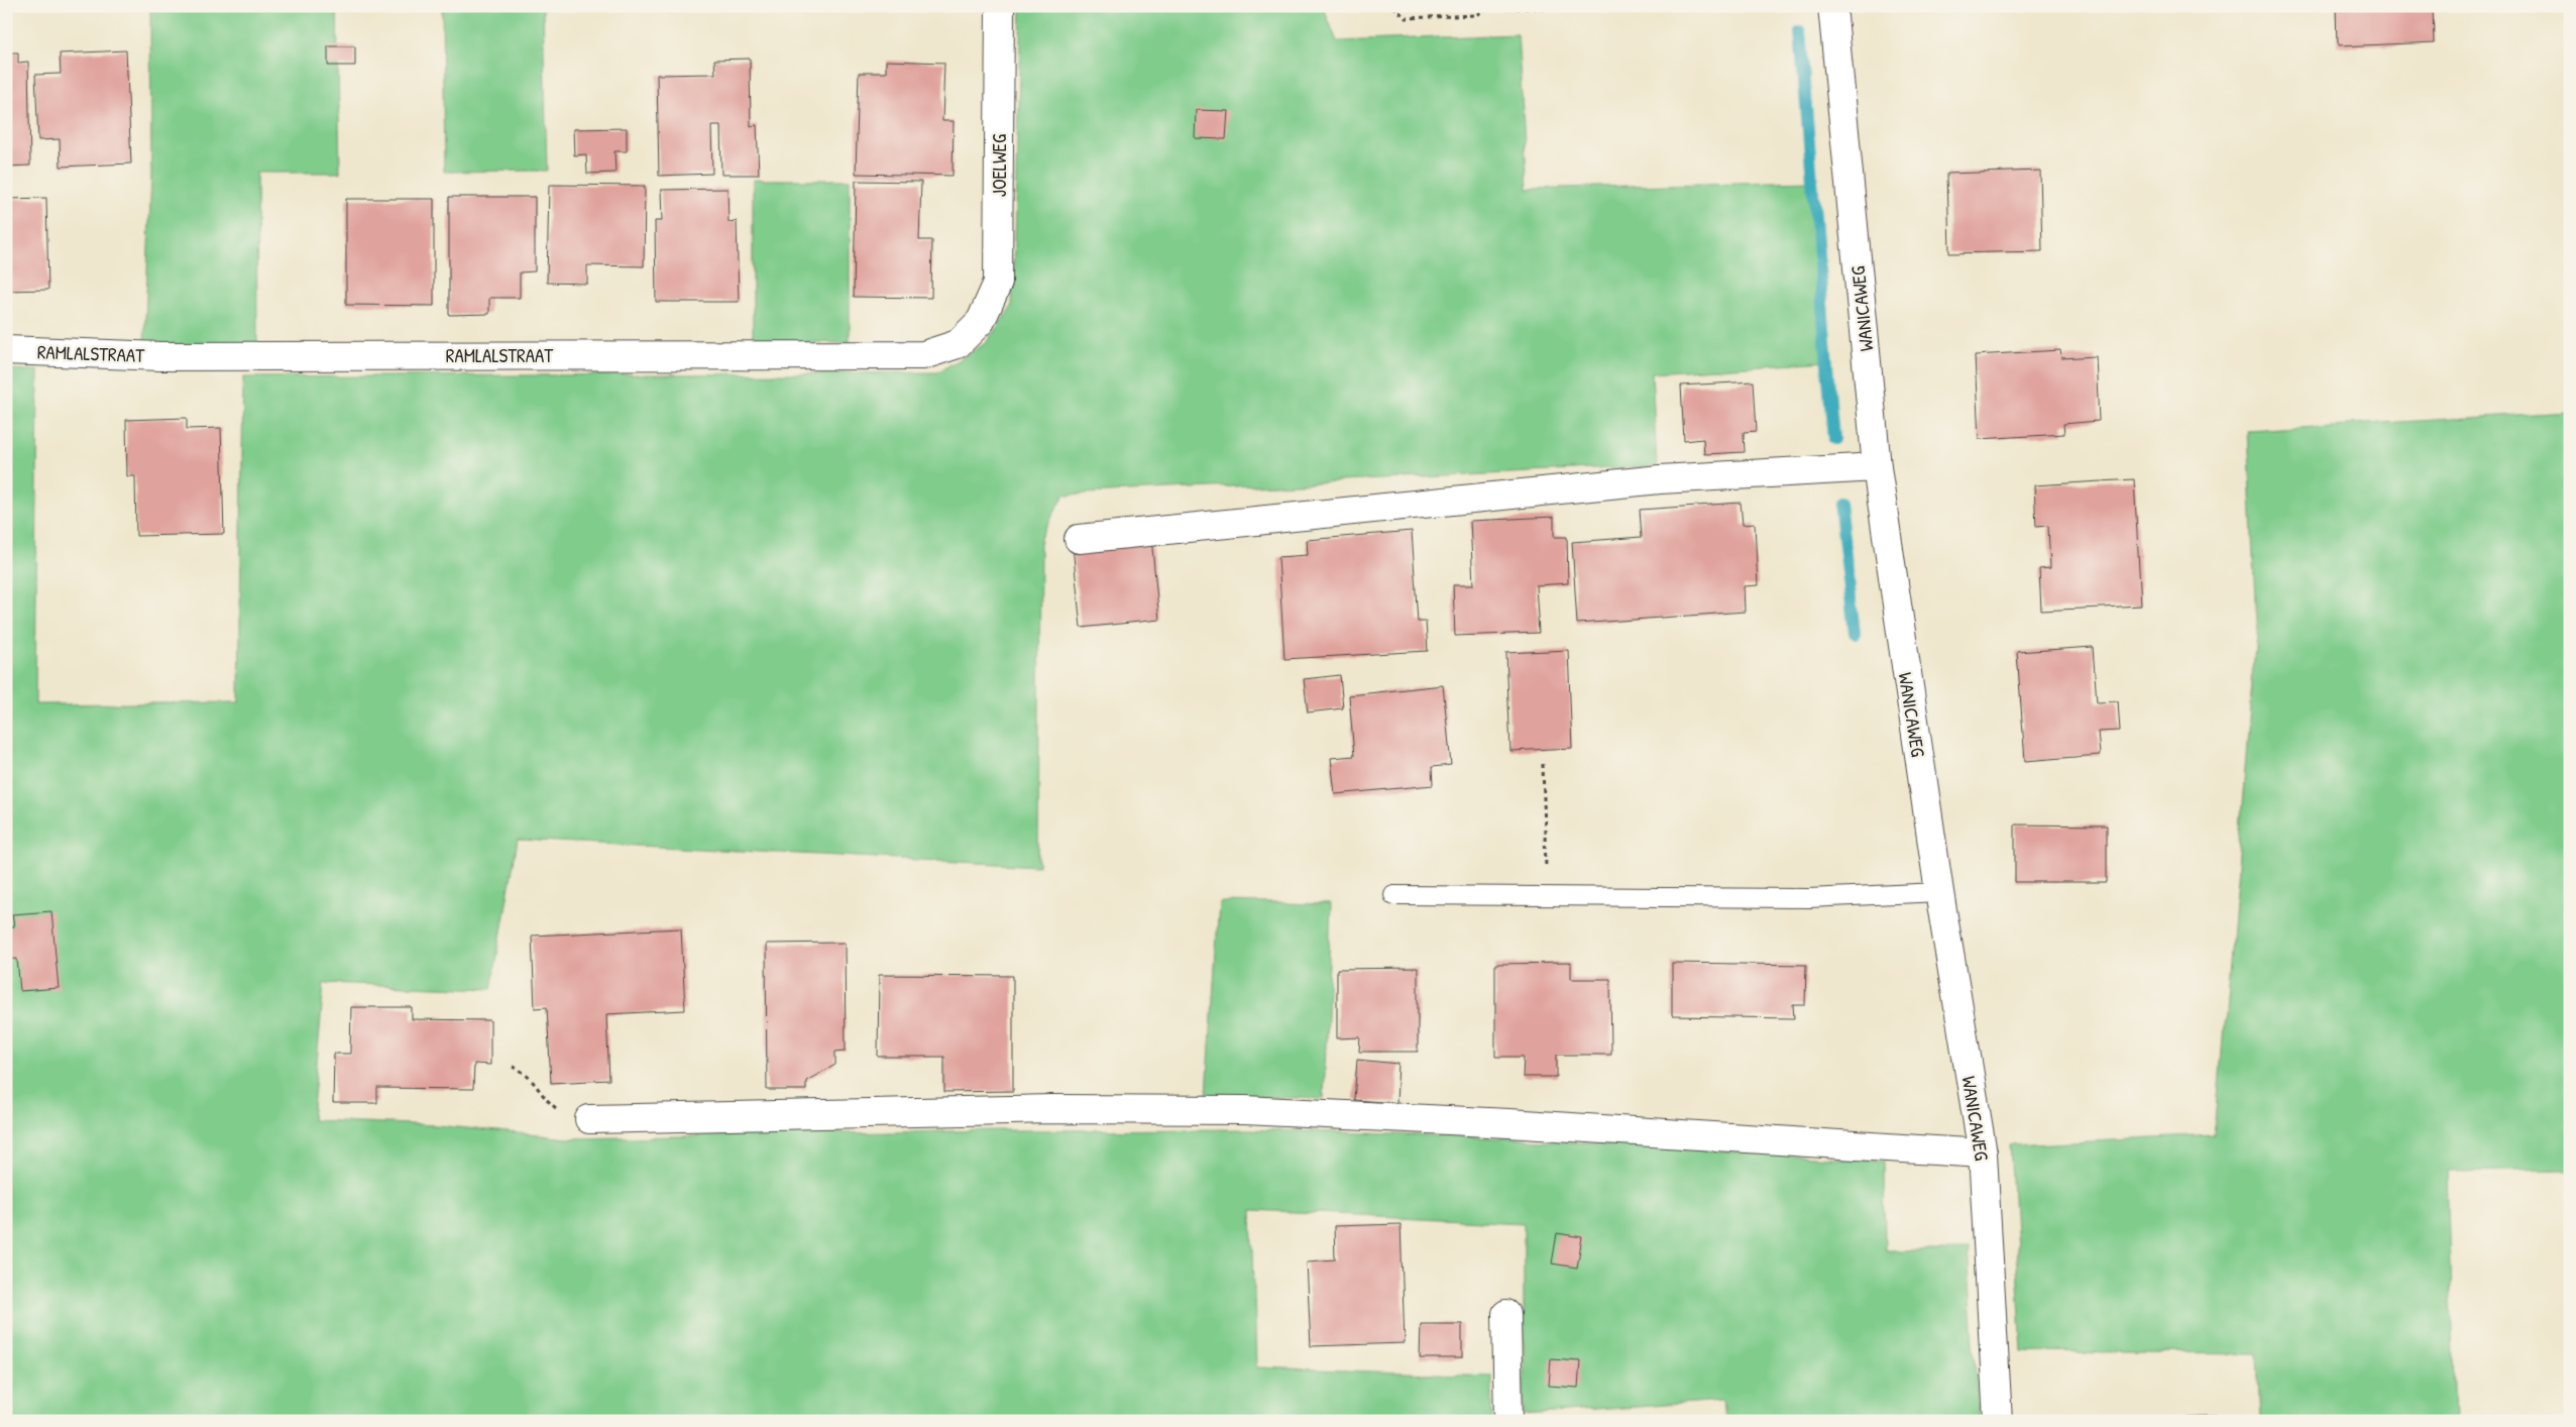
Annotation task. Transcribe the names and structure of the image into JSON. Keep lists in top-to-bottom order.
{
  "streets": {
    "street": ["JOELWEG", "WANICAWEG", "RAMLALSTRAAT"]
  },
  "crossings": [
    ["JOELWEG", "RAMLALSTRAAT"]
  ]
}
